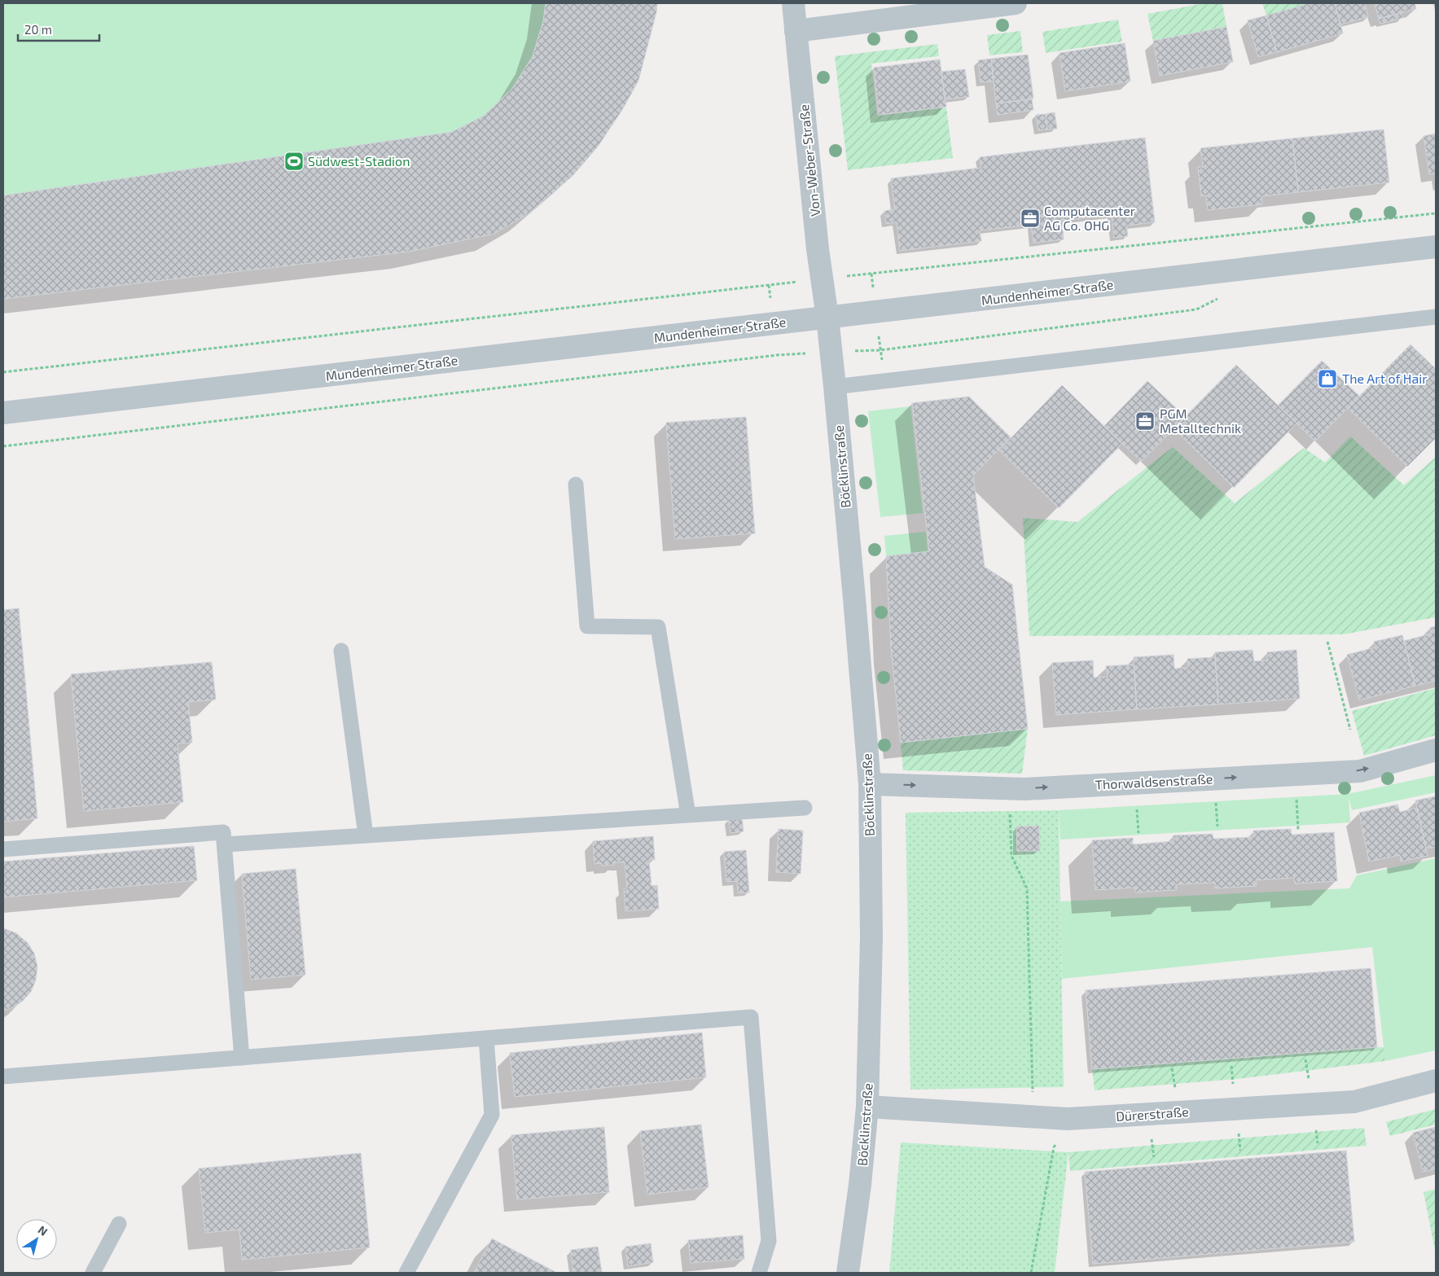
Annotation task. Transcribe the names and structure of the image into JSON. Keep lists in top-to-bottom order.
{
  "streets": {
    "street": [
      "Von-Weber-Straße",
      "Mundenheimer Straße",
      "Böcklinstraße",
      "Thorwaldsenstraße",
      "Dürerstraße"
    ]
  },
  "crossings": [
    ["Von-Weber-Straße", "Mundenheimer Straße"],
    ["Von-Weber-Straße", "Böcklinstraße"],
    ["Mundenheimer Straße", "Böcklinstraße"],
    ["Böcklinstraße", "Thorwaldsenstraße"],
    ["Böcklinstraße", "Dürerstraße"]
  ],
  "one_way": ["Thorwaldsenstraße"],
  "places": {
    "sports": ["Südwest-Stadion"],
    "office": ["Computacenter AG Co. OHG", "PGM Metalltechnik"],
    "shop": ["The Art of Hair"]
  },
  "scale_bar": "20 m",
  "north": "top right"
}
